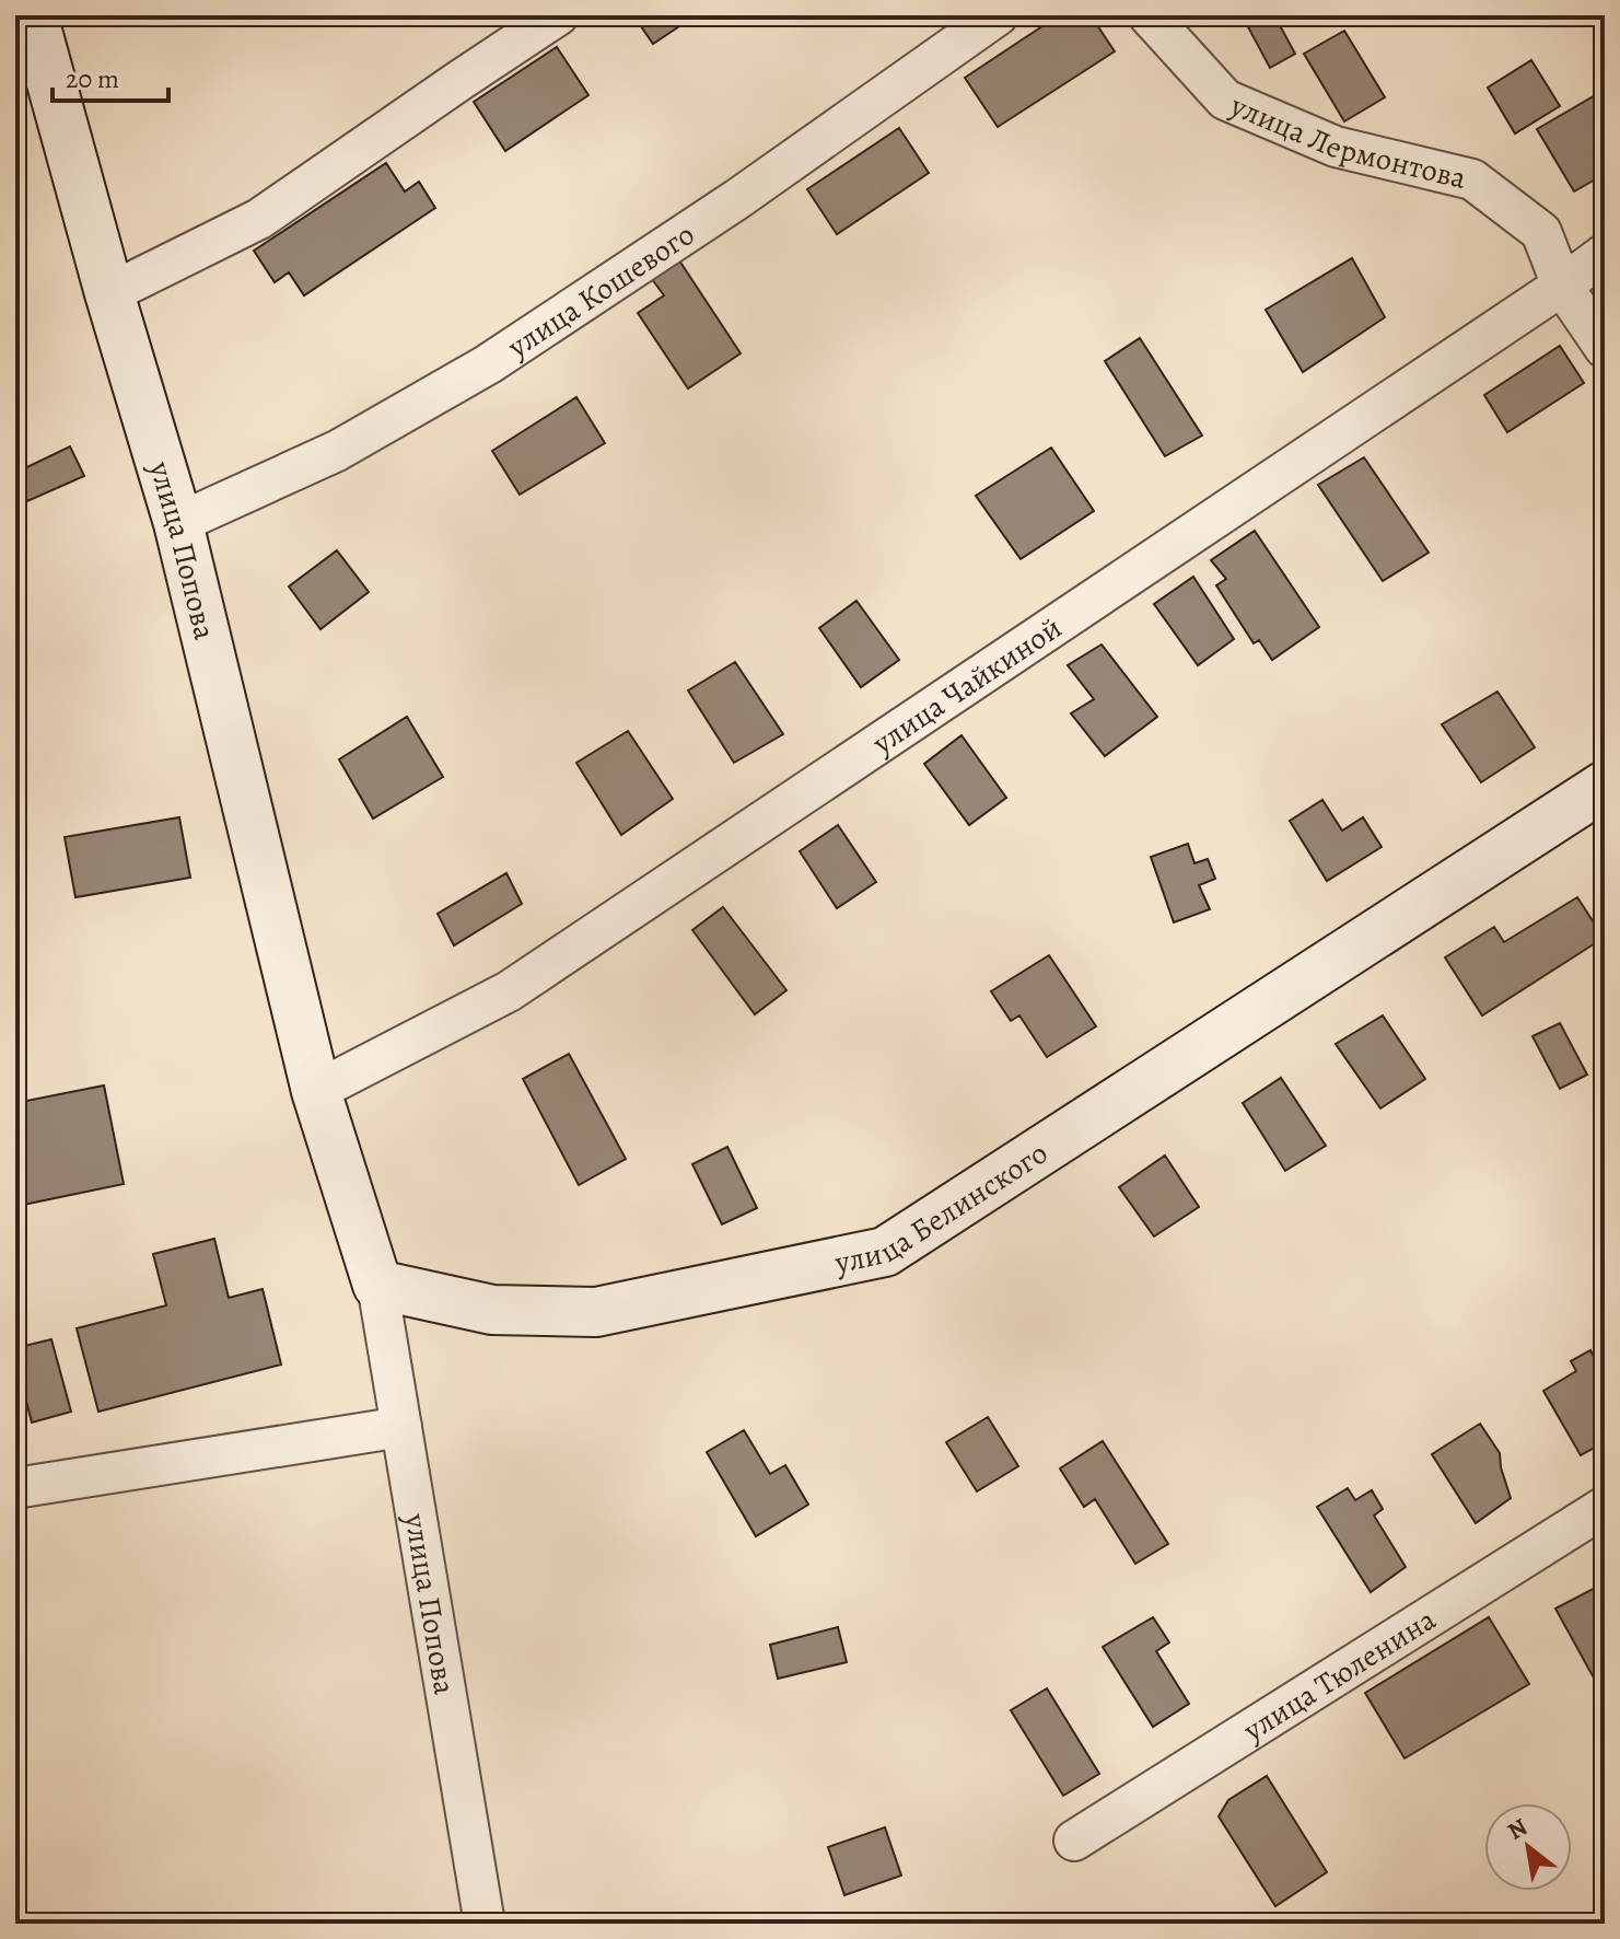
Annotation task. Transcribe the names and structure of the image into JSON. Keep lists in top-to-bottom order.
{
  "streets": {
    "street": [
      "улица Лермонтова",
      "улица Кошевого",
      "улица Попова",
      "улица Чайкиной",
      "улица Белинского",
      "улица Тюленина"
    ]
  },
  "crossings": [
    ["улица Лермонтова", "улица Чайкиной"],
    ["улица Кошевого", "улица Попова"],
    ["улица Попова", "улица Чайкиной"],
    ["улица Попова", "улица Белинского"]
  ],
  "scale_bar": "20 m",
  "north": "top left"
}
